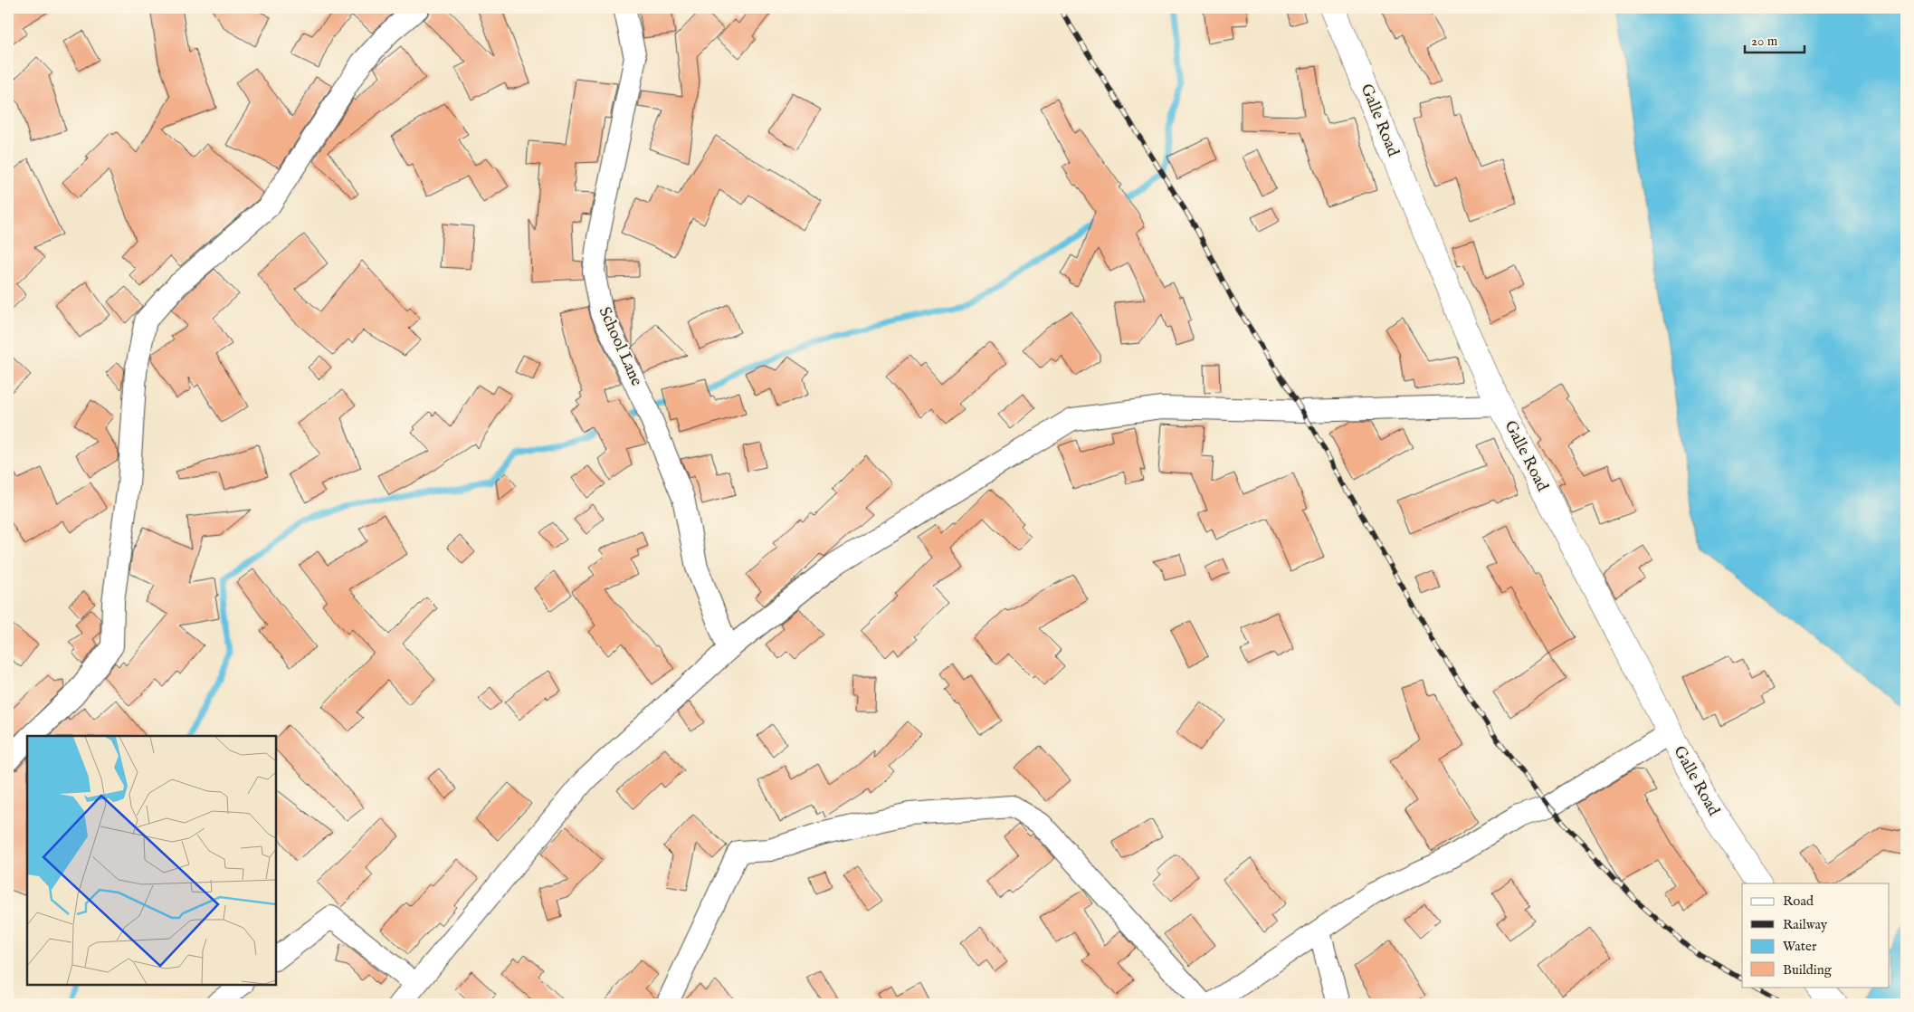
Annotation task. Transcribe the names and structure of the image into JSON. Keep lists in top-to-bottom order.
{
  "streets": {
    "highway": ["Galle Road"],
    "street": ["School Lane"]
  },
  "legend": [
    "Road",
    "Railway",
    "Water",
    "Building"
  ],
  "scale_bar": "20 m"
}
